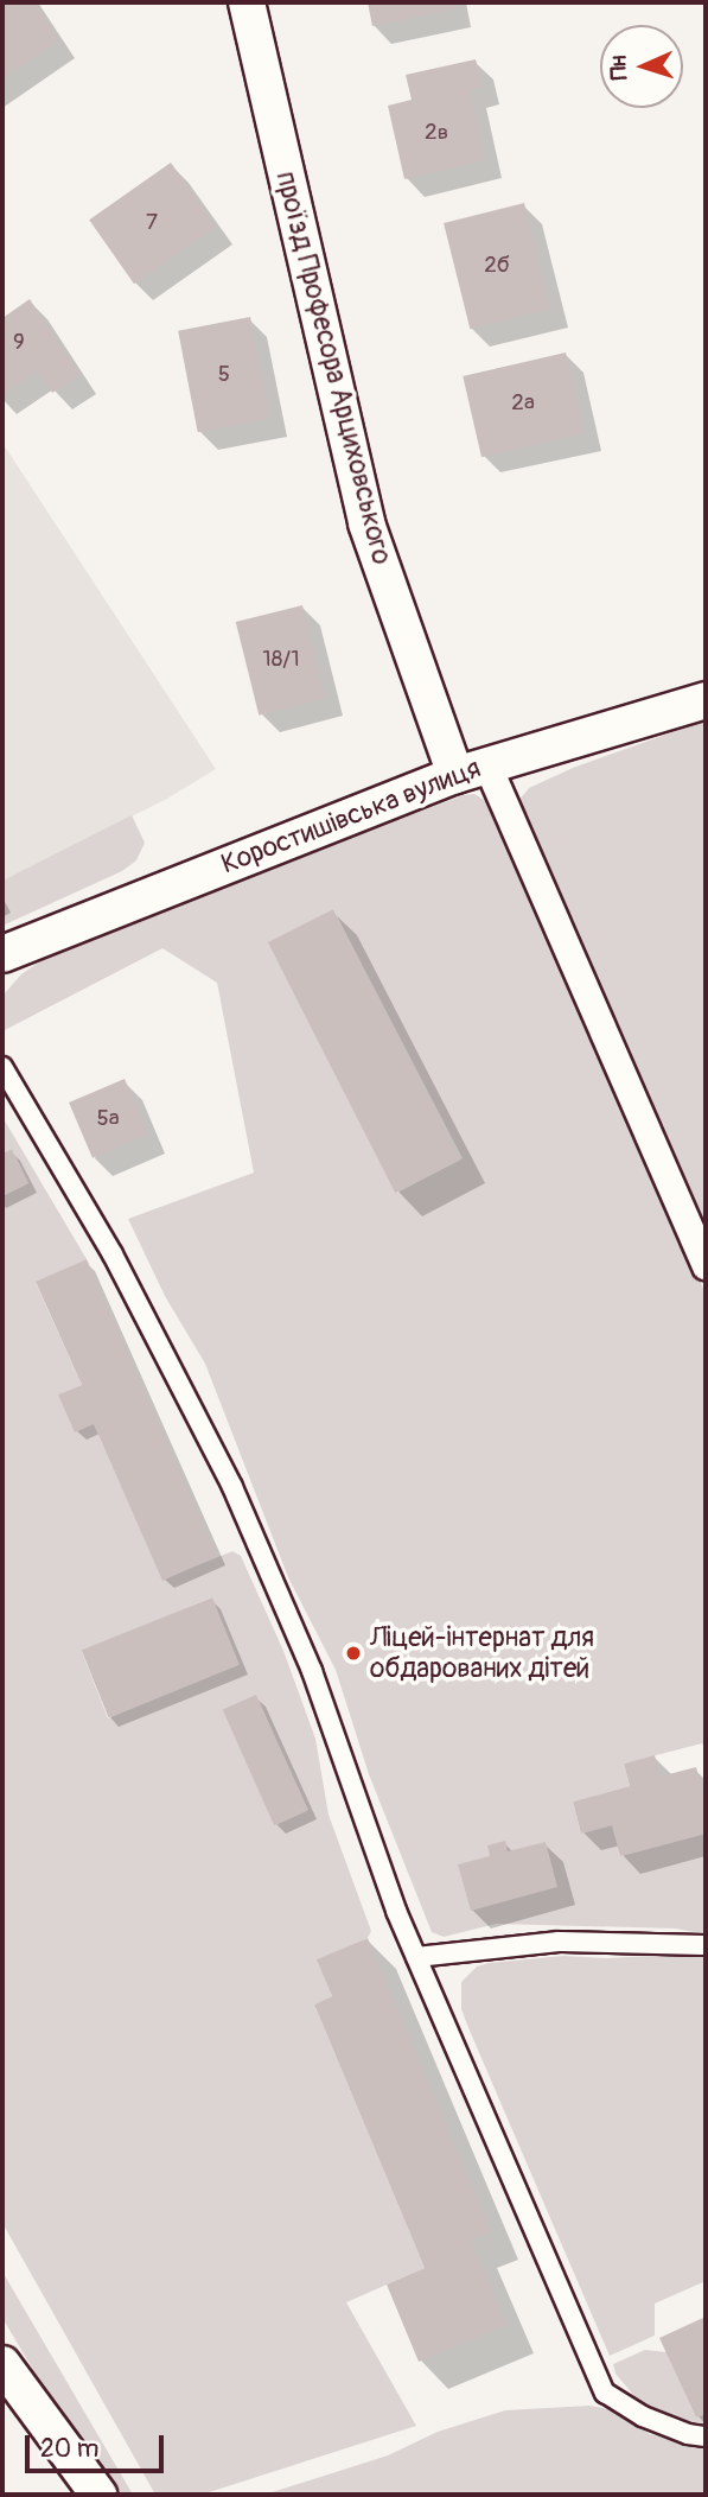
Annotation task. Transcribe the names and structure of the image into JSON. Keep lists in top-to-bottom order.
{
  "streets": {
    "street": ["проїзд Професора Арциховського", "Коростишівська вулиця"]
  },
  "crossings": [
    ["проїзд Професора Арциховського", "Коростишівська вулиця"]
  ],
  "places": ["Ліцей-інтернат для обдарованих дітей"],
  "house_numbers": [
    "2в",
    "7",
    "2б",
    "9",
    "5",
    "2а",
    "18/1",
    "5а"
  ],
  "scale_bar": "20 m",
  "north": "left"
}
